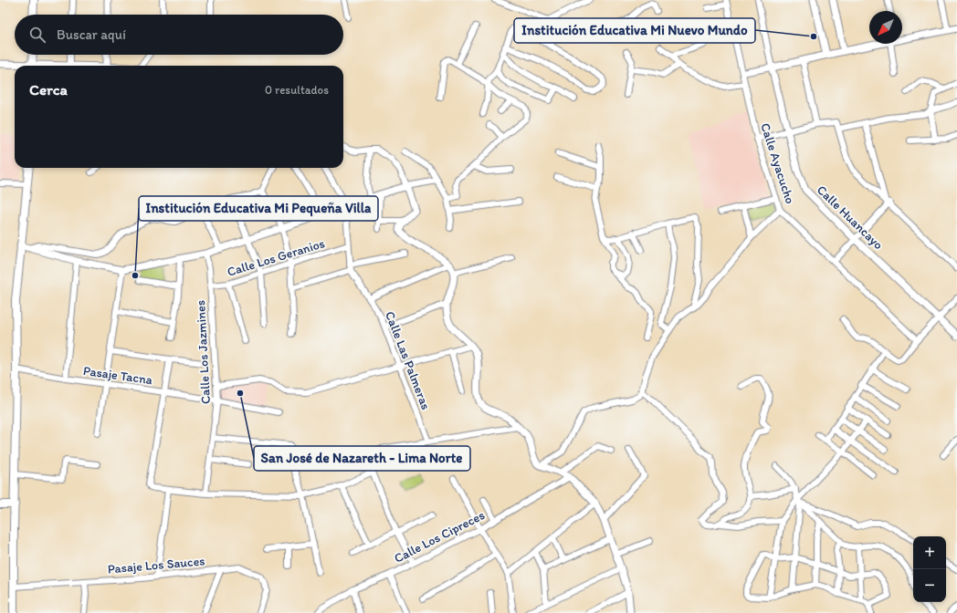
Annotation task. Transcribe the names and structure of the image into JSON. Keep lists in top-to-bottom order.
{
  "streets": {
    "street": [
      "Calle Ayacucho",
      "Calle Huancayo",
      "Calle Los Geranios",
      "Calle Los Jazmines",
      "Calle Las Palmeras",
      "Pasaje Tacna",
      "Calle Los Cipreces",
      "Pasaje Los Sauces"
    ]
  },
  "crossings": [
    ["Calle Los Geranios", "Calle Los Jazmines"],
    ["Calle Los Geranios", "Calle Las Palmeras"],
    ["Calle Los Jazmines", "Pasaje Tacna"]
  ],
  "places": ["Institución Educativa Mi Nuevo Mundo", "Institución Educativa Mi Pequeña Villa", "San José de Nazareth - Lima Norte"],
  "north": "bottom left",
  "page": {
    "search": "Buscar aquí",
    "heading": ["Cerca", "0 resultados"],
    "map_buttons": ["+", "−"]
  }
}
